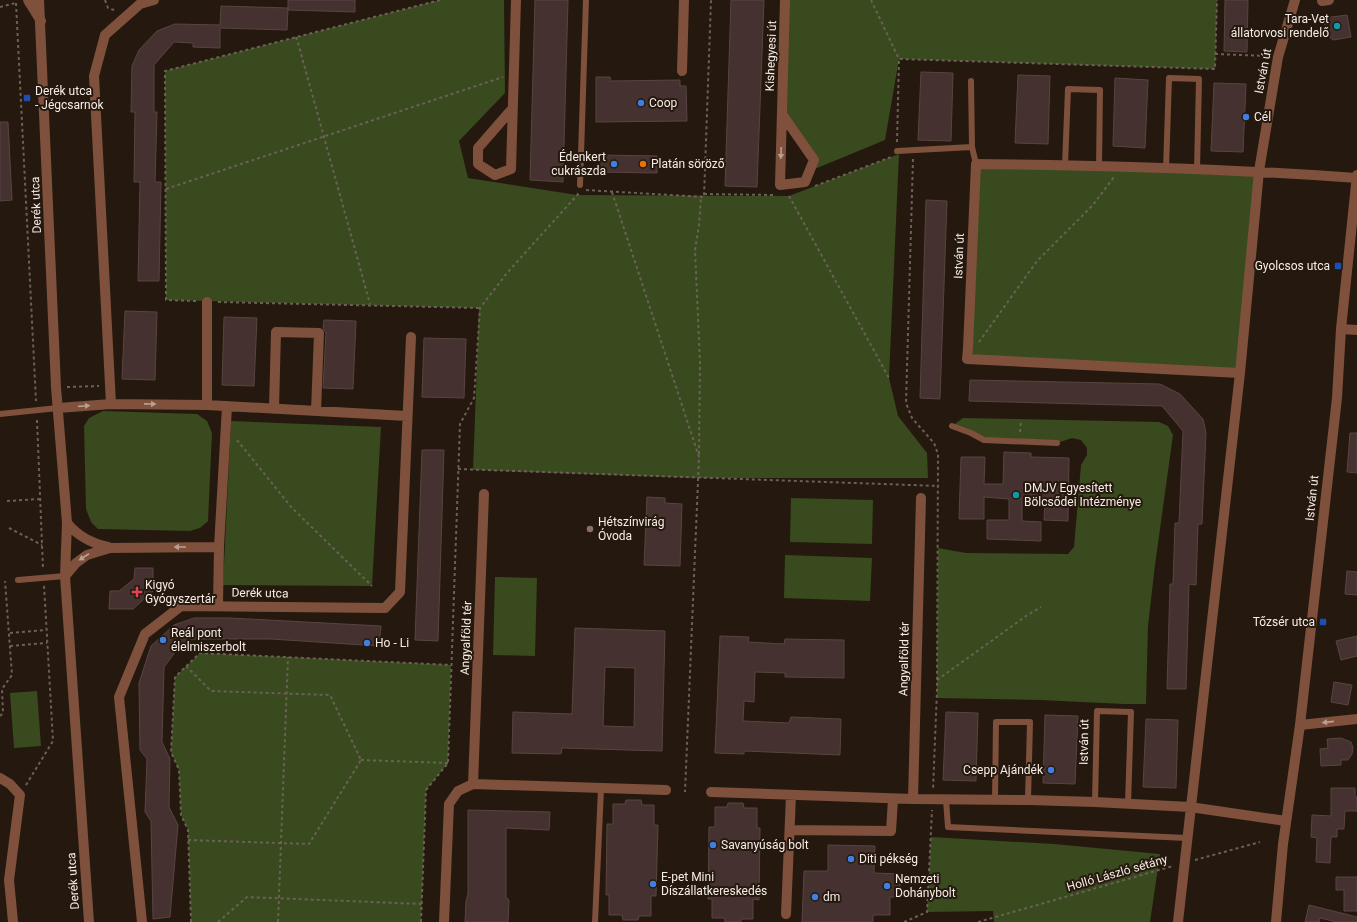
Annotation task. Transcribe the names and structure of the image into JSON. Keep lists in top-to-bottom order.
{
  "streets": {
    "street": [
      "Kishegyesi út",
      "István út",
      "Derék utca",
      "Angyalföld tér"
    ],
    "path": ["Holló László sétány"]
  },
  "crossings": [
    ["István út", "Holló László sétány"]
  ],
  "places": {
    "other": [
      "Tara-Vet állatorvosi rendelő",
      "Coop",
      "Cél",
      "Édenkert cukrászda",
      "Platán söröző",
      "DMJV Egyesített Bölcsődei Intézménye",
      "Hétszínvirág Óvoda",
      "Reál pont élelmiszerbolt",
      "Ho - Li",
      "Csepp Ajándék",
      "Savanyúság bolt",
      "Diti pékség",
      "E-pet Mini Díszállatkereskedés",
      "Nemzeti Dohánybolt",
      "dm"
    ],
    "transit": ["Derék utca - Jégcsarnok", "Gyolcsos utca", "Tőzsér utca"],
    "health": ["Kigyó Gyógyszertár"]
  }
}
